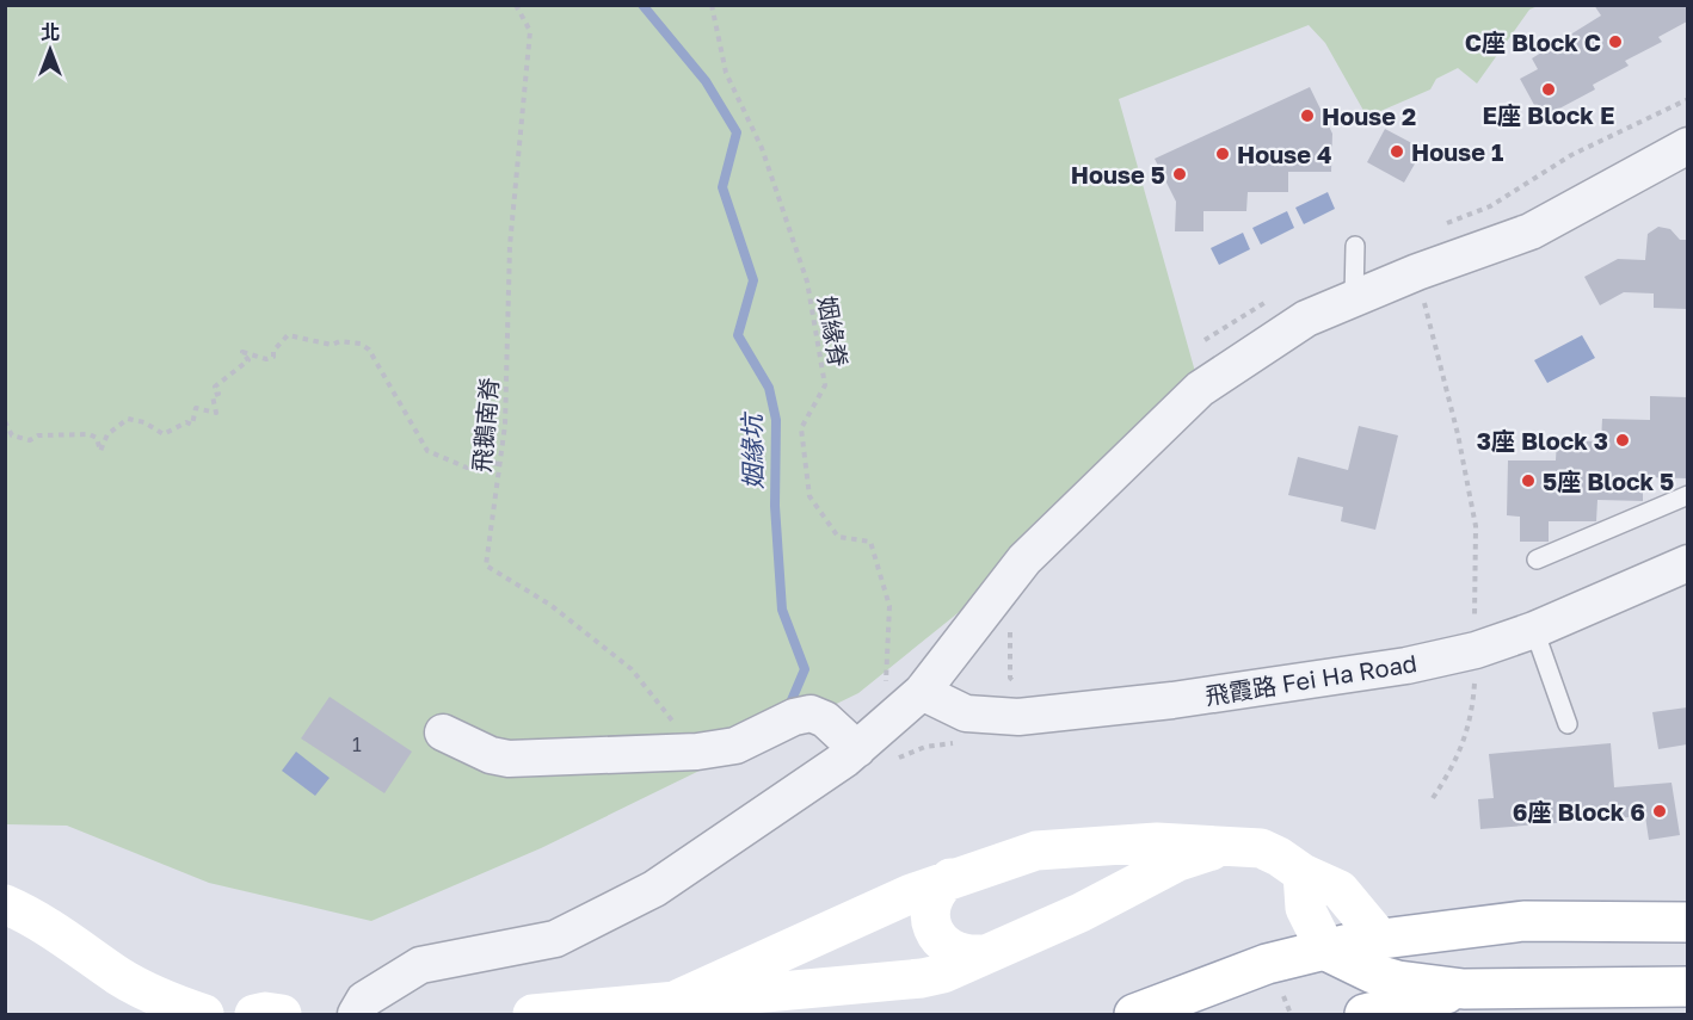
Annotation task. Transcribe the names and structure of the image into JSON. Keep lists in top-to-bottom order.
{
  "streets": {
    "street": ["飛霞路 Fei Ha Road"],
    "path": ["姻緣脊", "飛鵝南脊"]
  },
  "water": ["姻緣坑"],
  "places": [
    "C座 Block C",
    "E座 Block E",
    "House 2",
    "House 1",
    "House 4",
    "House 5",
    "3座 Block 3",
    "5座 Block 5",
    "6座 Block 6"
  ],
  "house_numbers": ["1"],
  "north": "top"
}
